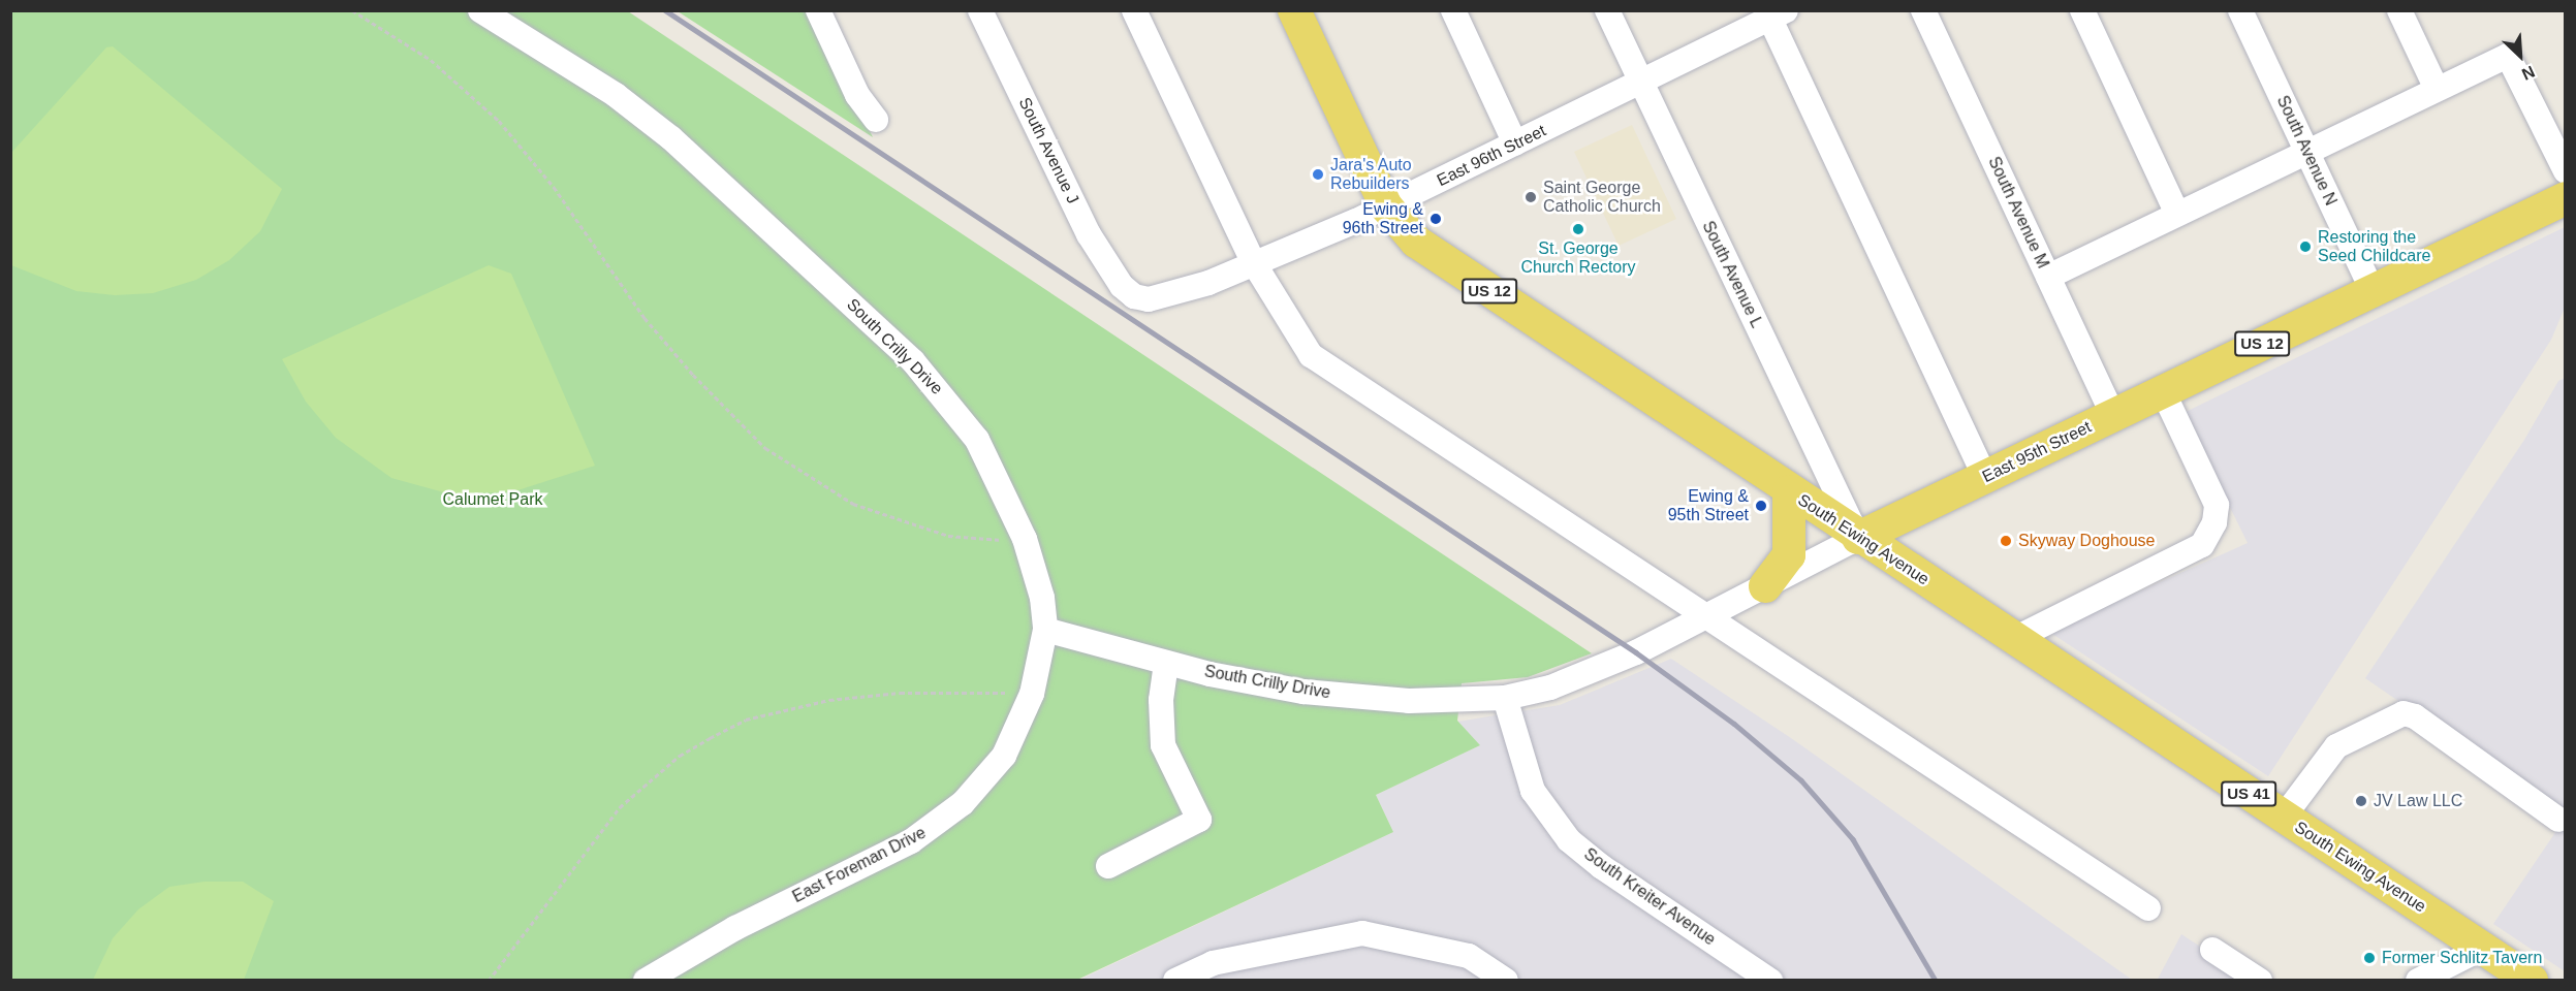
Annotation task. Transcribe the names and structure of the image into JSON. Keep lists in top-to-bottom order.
{
  "streets": {
    "main road": [
      "US 12",
      "East 95th Street",
      "South Ewing Avenue",
      "US 41"
    ],
    "street": [
      "South Avenue J",
      "South Avenue N",
      "East 96th Street",
      "South Avenue M",
      "South Avenue L",
      "South Crilly Drive",
      "East Foreman Drive",
      "South Kreiter Avenue"
    ]
  },
  "crossings": [
    ["South Avenue J", "East 96th Street"],
    ["South Avenue N", "East 95th Street"],
    ["East 96th Street", "South Avenue L"],
    ["East 96th Street", "South Ewing Avenue"],
    ["South Avenue M", "East 95th Street"],
    ["South Avenue L", "East 95th Street"],
    ["South Avenue L", "South Ewing Avenue"],
    ["South Crilly Drive", "East 95th Street"],
    ["South Crilly Drive", "East Foreman Drive"],
    ["South Crilly Drive", "South Kreiter Avenue"],
    ["East 95th Street", "South Ewing Avenue"],
    ["East 95th Street", "South Kreiter Avenue"]
  ],
  "parks": ["Calumet Park"],
  "places": [
    "Jara's Auto Rebuilders",
    "Saint George Catholic Church",
    "Ewing & 96th Street",
    "St. George Church Rectory",
    "Restoring the Seed Childcare",
    "Ewing & 95th Street",
    "Skyway Doghouse",
    "JV Law LLC",
    "Former Schlitz Tavern"
  ],
  "north": "bottom right"
}
